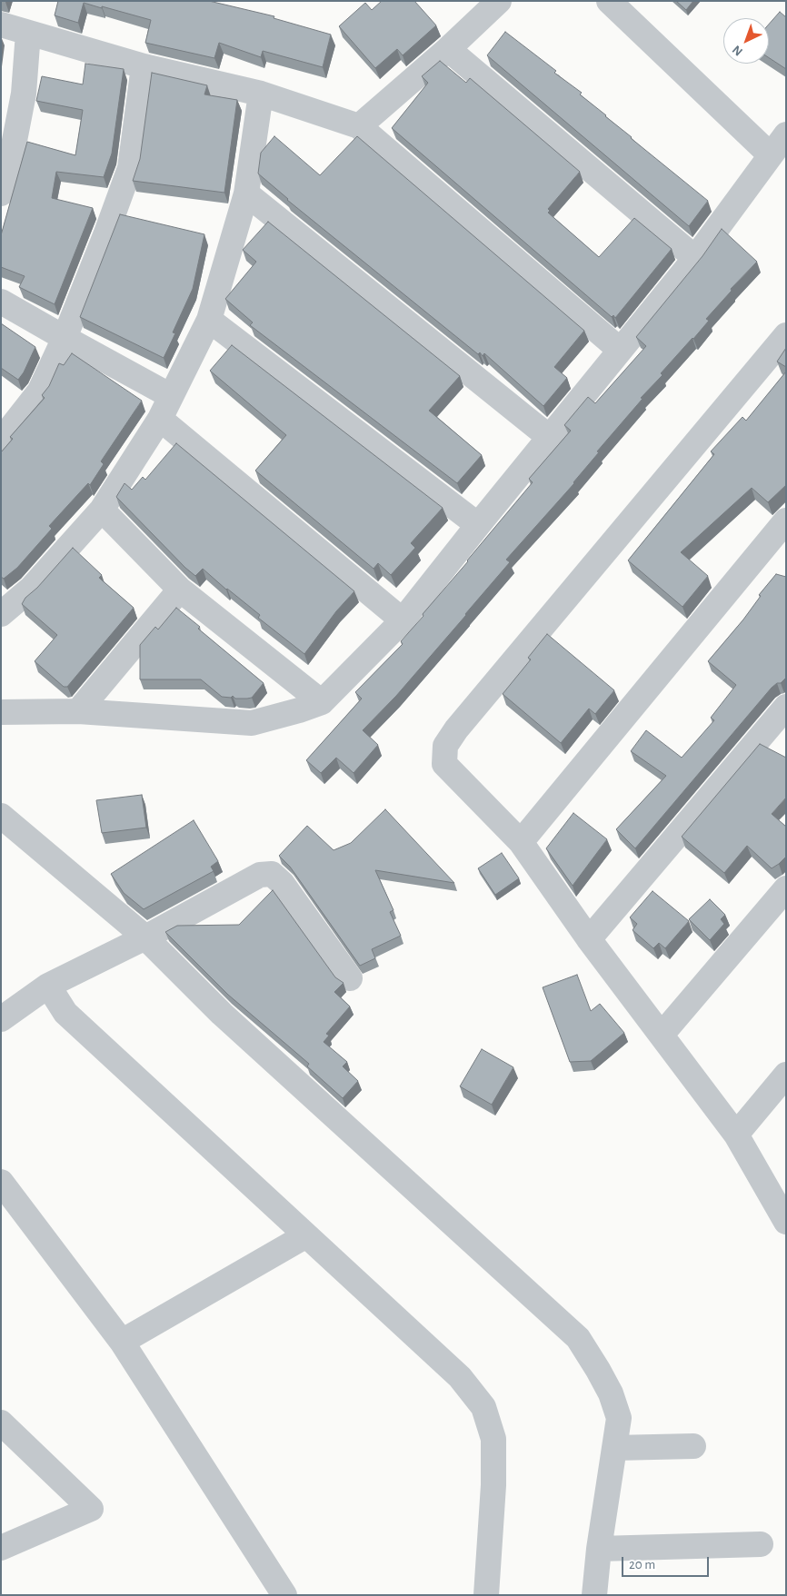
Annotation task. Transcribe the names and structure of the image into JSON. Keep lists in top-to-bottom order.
{
  "scale_bar": "20 m",
  "north": "bottom left"
}
